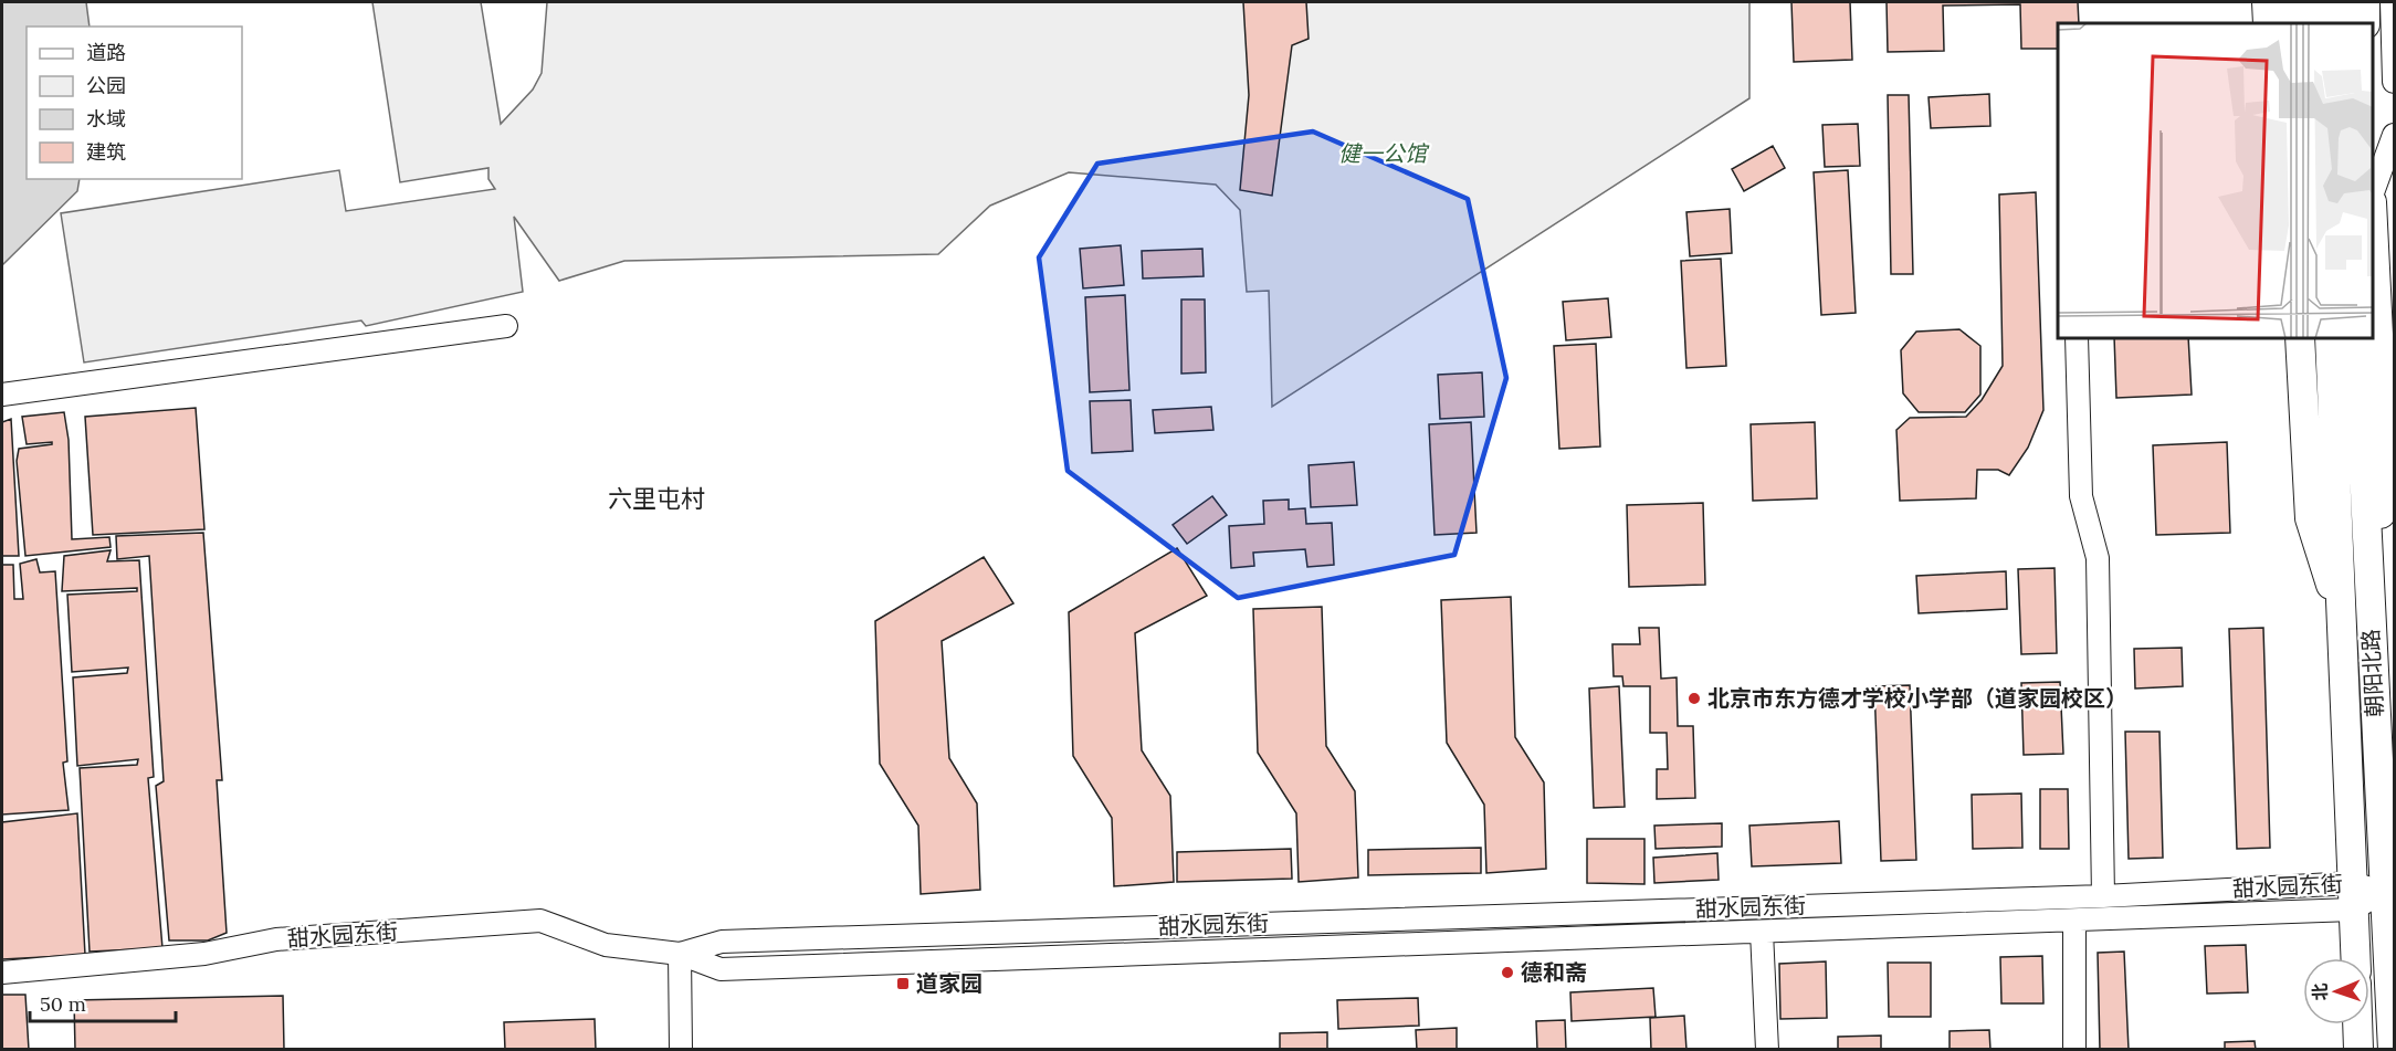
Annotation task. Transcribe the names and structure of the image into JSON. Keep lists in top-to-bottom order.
{
  "streets": {
    "main road": ["朝阳北路"],
    "street": ["甜水园东街"]
  },
  "crossings": [
    ["朝阳北路", "甜水园东街"]
  ],
  "districts": ["六里屯村"],
  "parks": ["健一公馆"],
  "places": {
    "other": ["北京市东方德才学校小学部（道家园校区）", "德和斋"],
    "transit": ["道家园"]
  },
  "legend": [
    "道路",
    "公园",
    "水域",
    "建筑"
  ],
  "scale_bar": "50 m",
  "north": "left"
}
